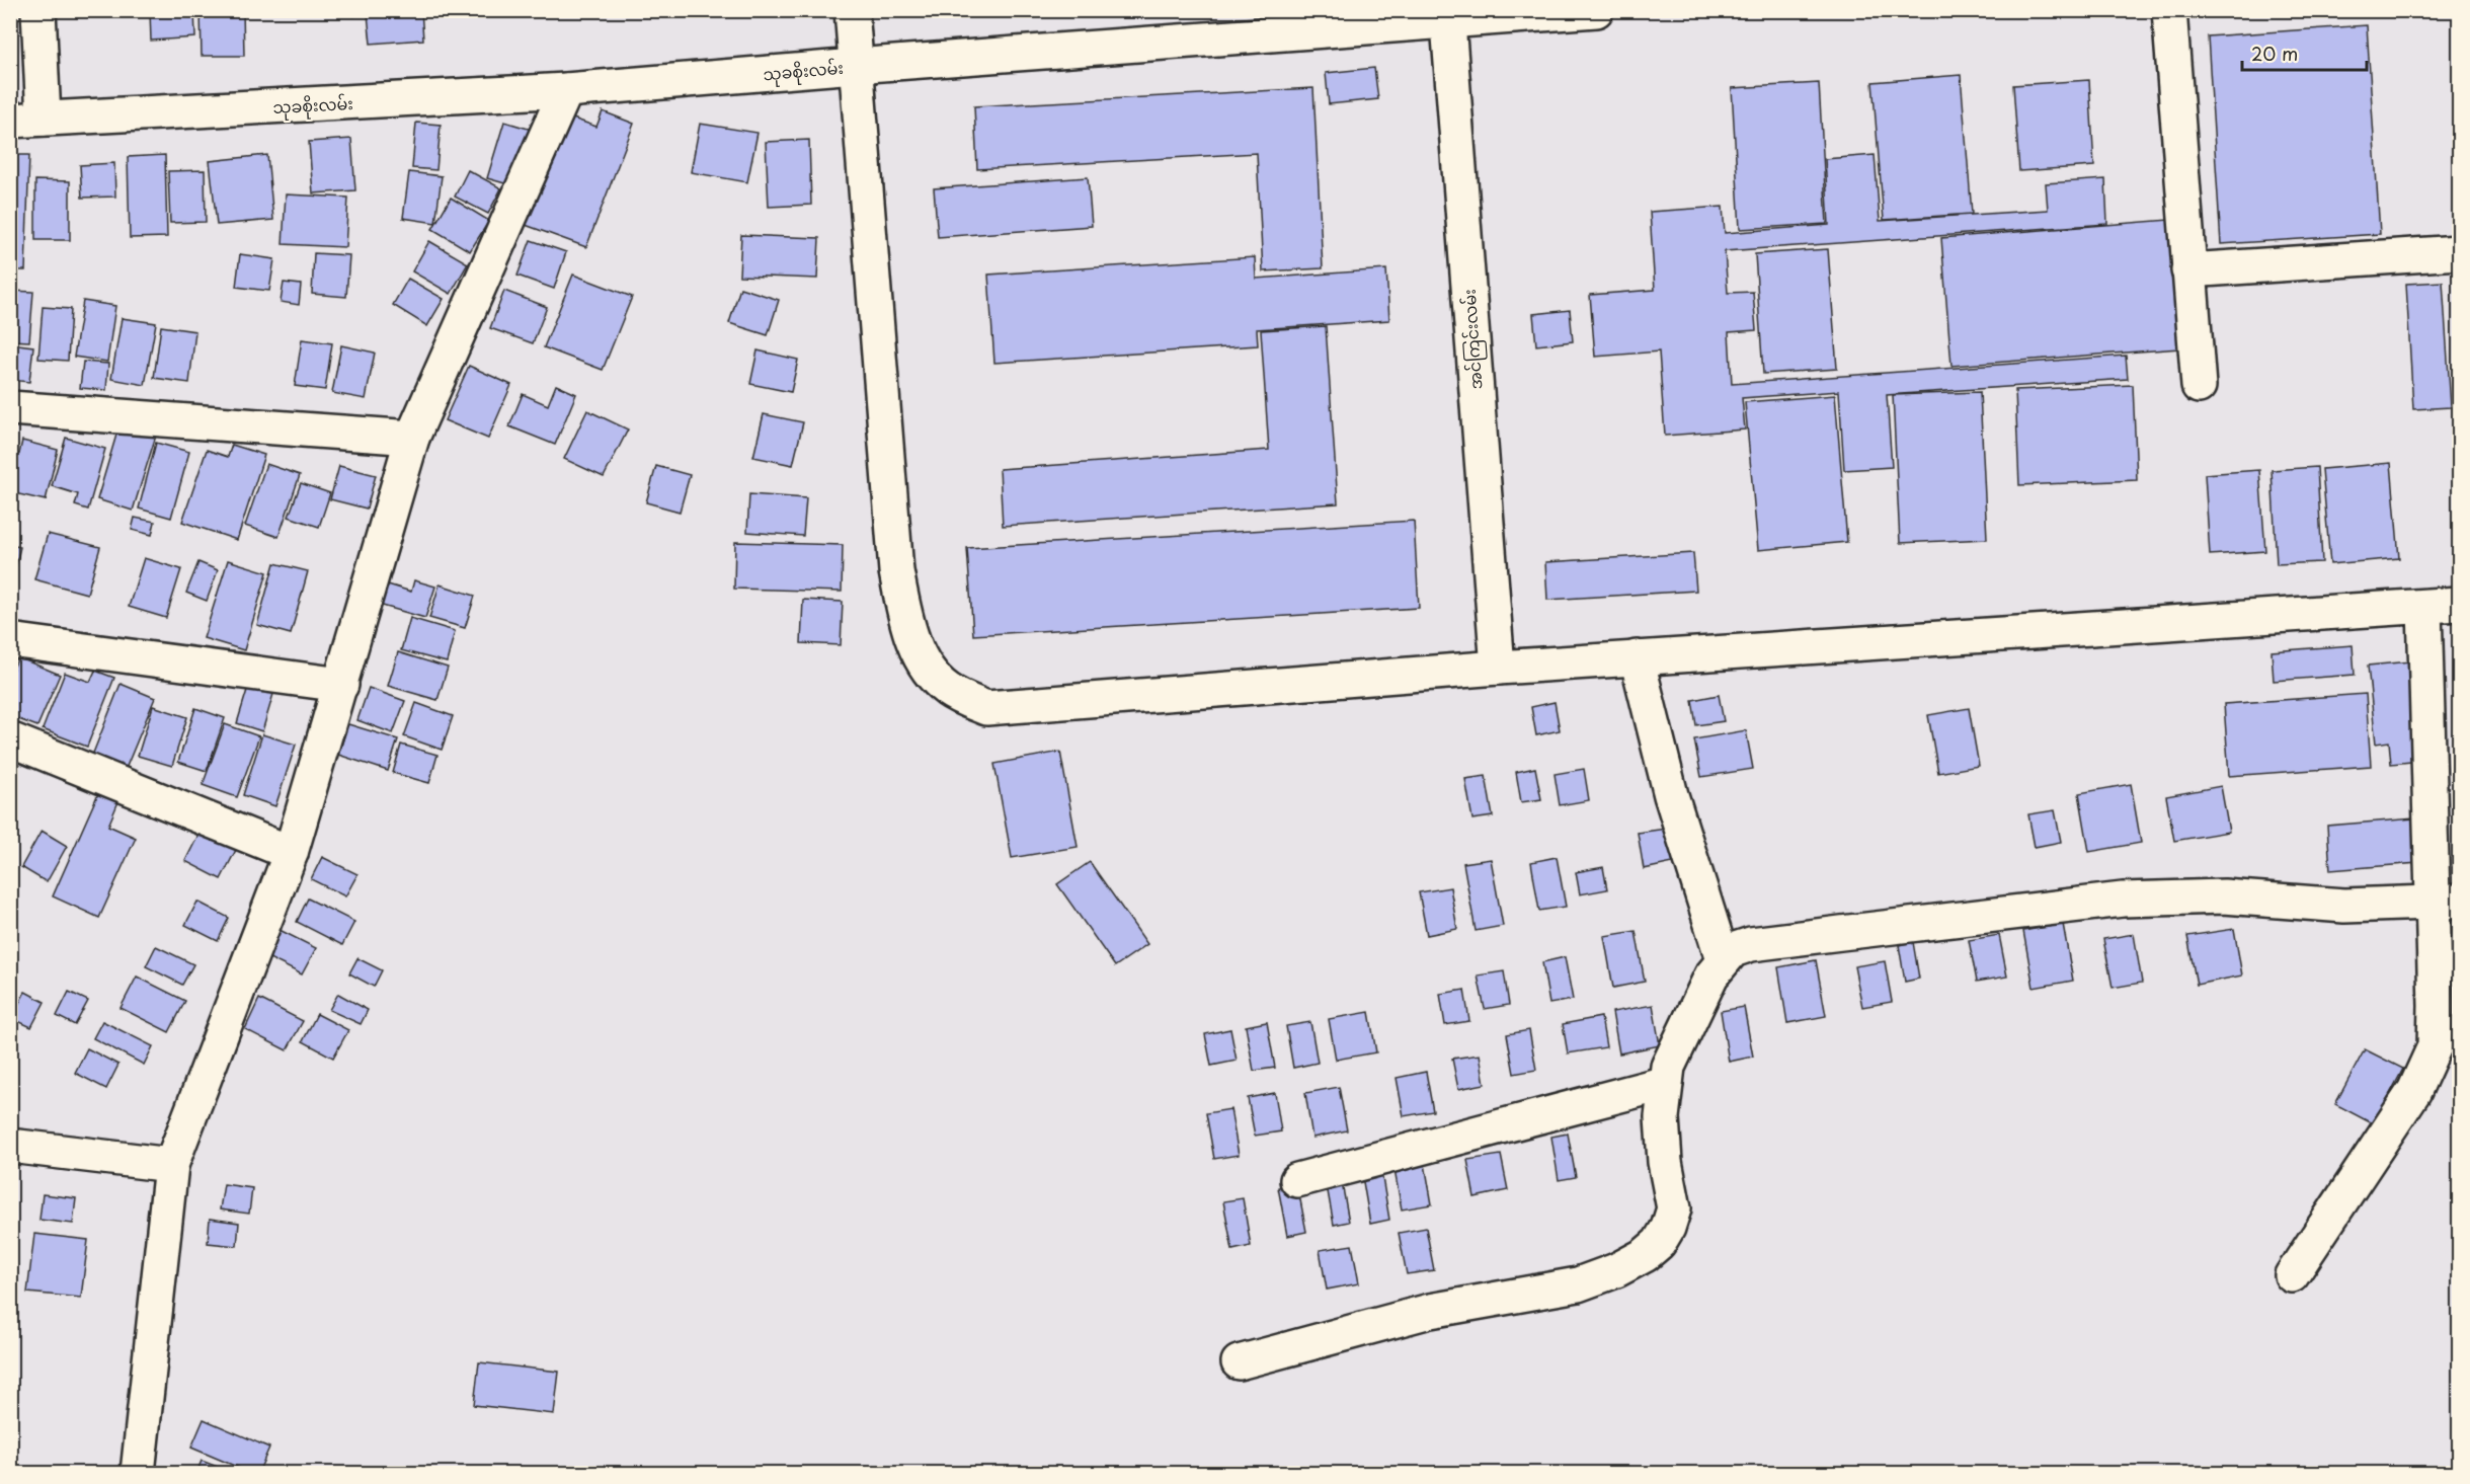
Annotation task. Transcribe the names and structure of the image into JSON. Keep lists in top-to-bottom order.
{
  "streets": {
    "street": ["သုခစိုးလမ်း", "အင်ကြင်းလမ်း"]
  },
  "crossings": [
    ["သုခစိုးလမ်း", "အင်ကြင်းလမ်း"]
  ],
  "scale_bar": "20 m"
}
